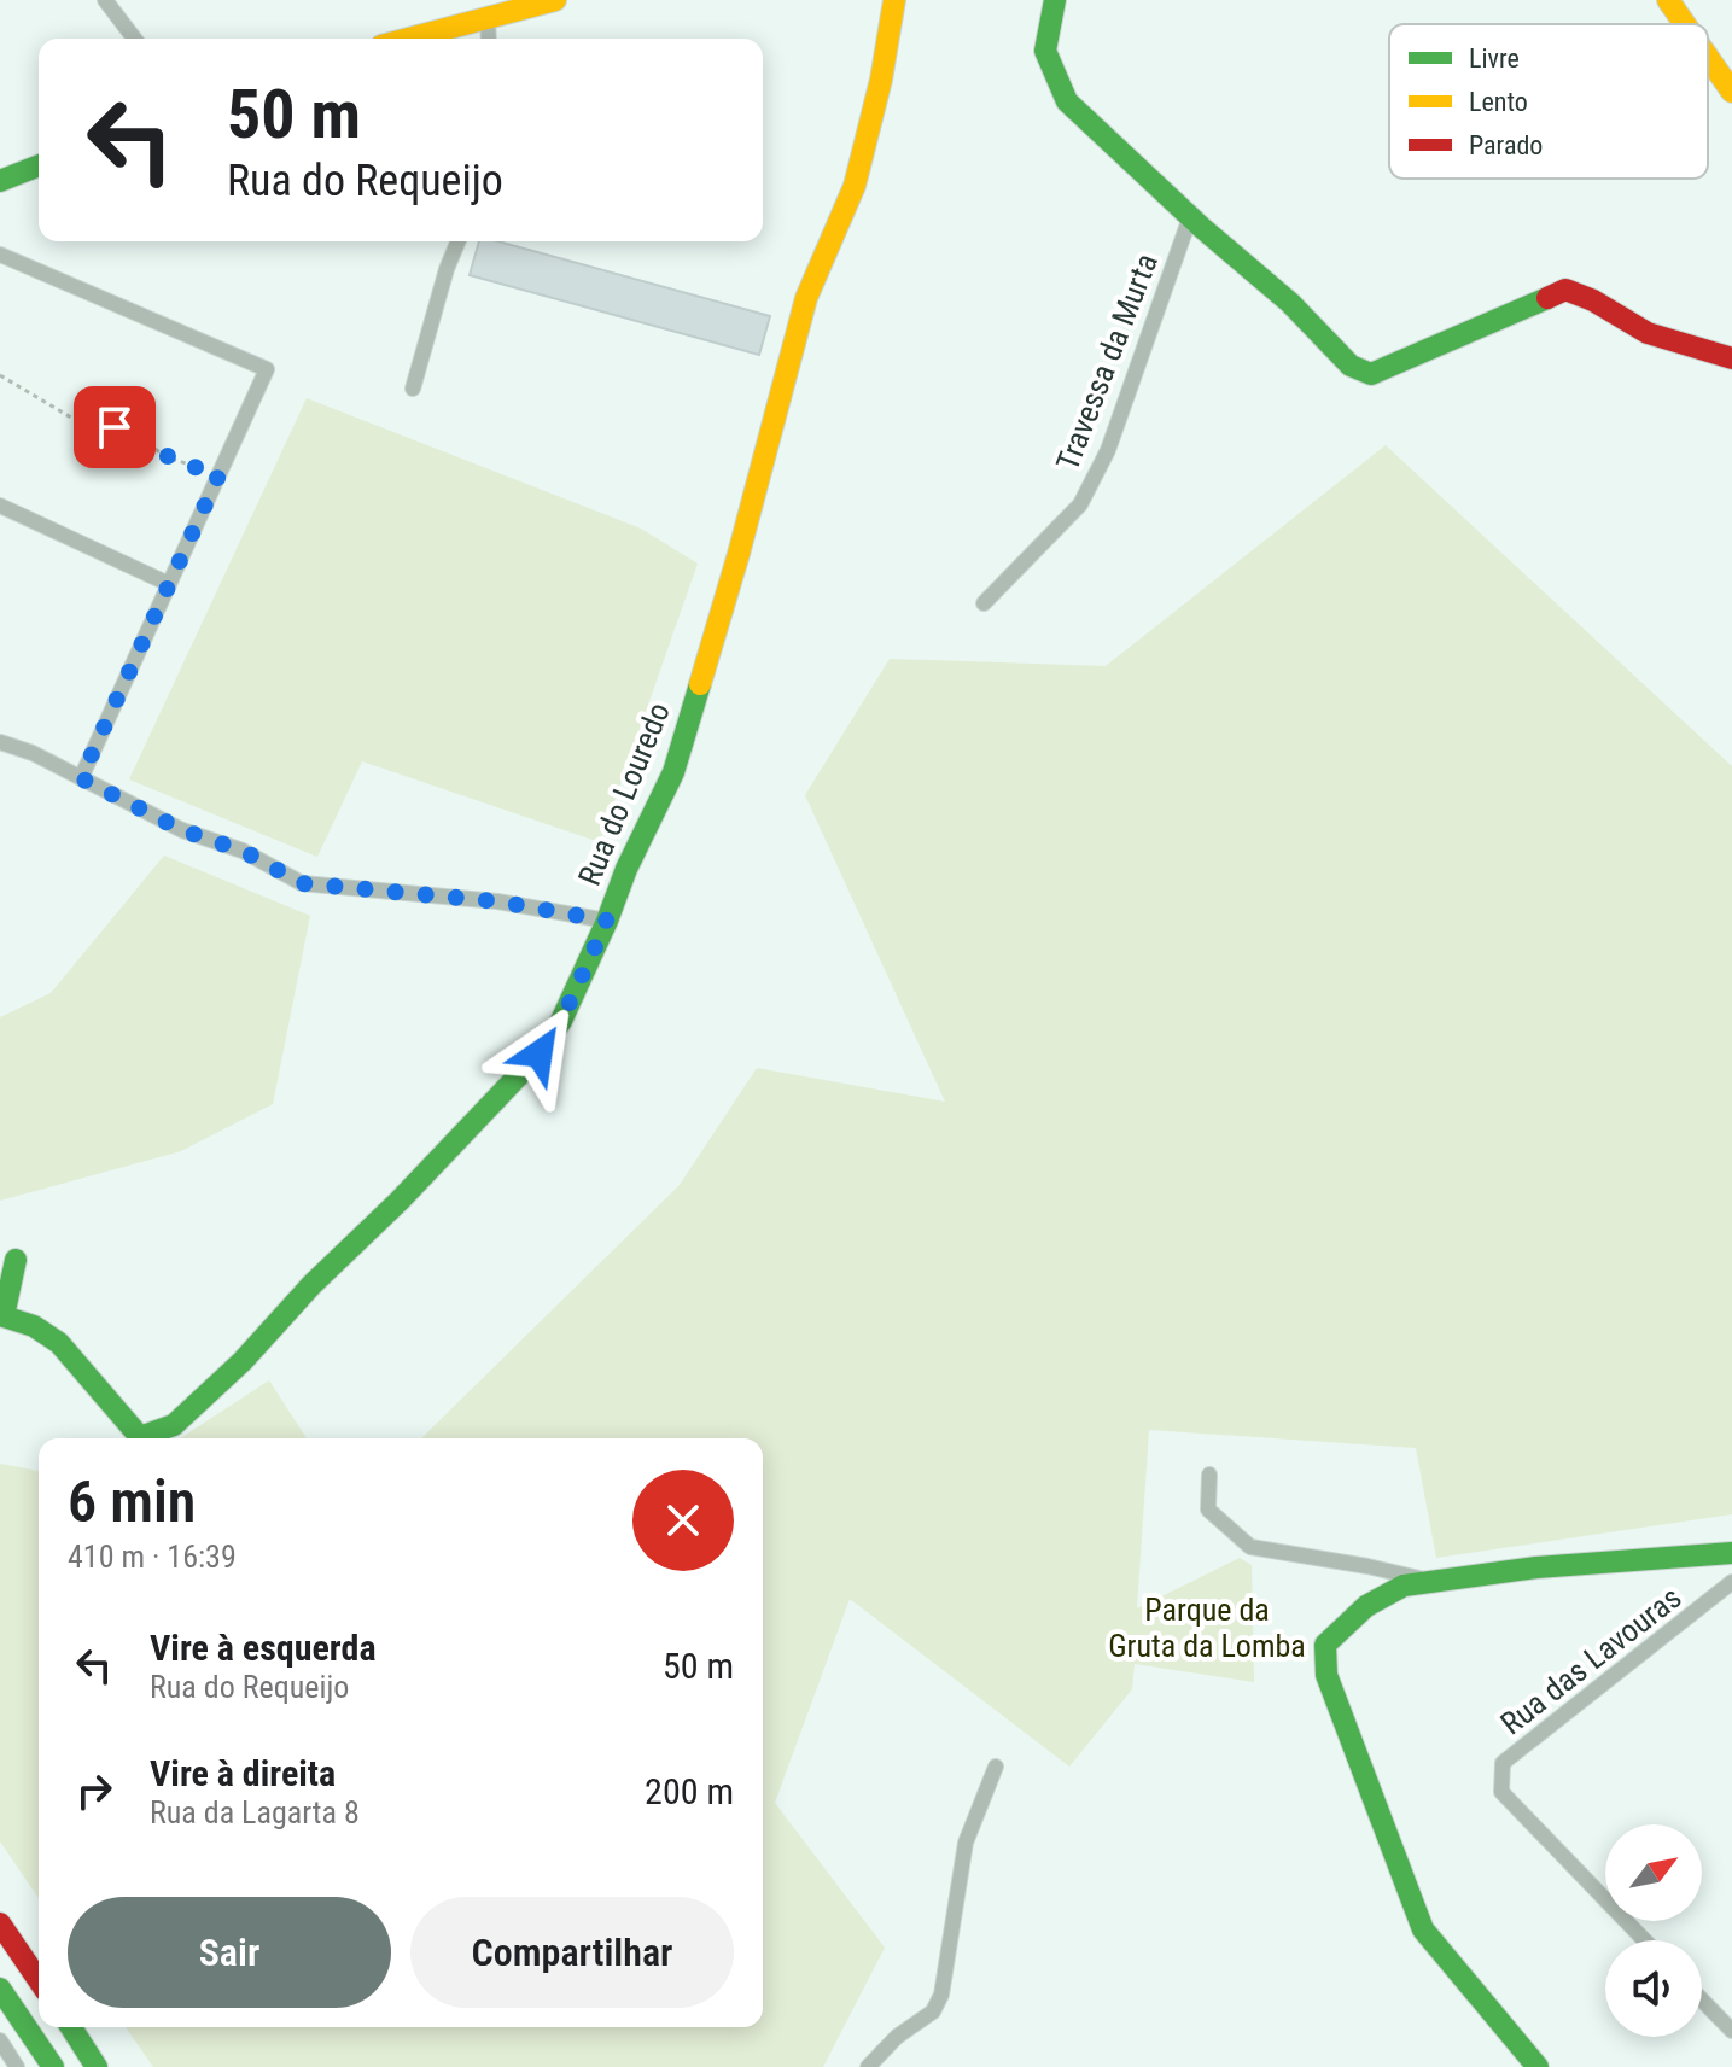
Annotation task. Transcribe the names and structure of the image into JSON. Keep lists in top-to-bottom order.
{
  "streets": {
    "main road": ["Rua do Louredo"],
    "street": ["Travessa da Murta", "Rua das Lavouras"]
  },
  "parks": ["Parque da Gruta da Lomba"],
  "legend": ["Livre", "Lento", "Parado"],
  "north": "top right",
  "page": {
    "turn": ["50 m", "Rua do Requeijo"],
    "heading": ["6 min", "410 m · 16:39"],
    "list": [
      {
        "name": "Vire à esquerda",
        "note": "Rua do Requeijo",
        "value": "50 m"
      },
      {
        "name": "Vire à direita",
        "note": "Rua da Lagarta 8",
        "value": "200 m"
      }
    ],
    "buttons": ["Sair", "Compartilhar"]
  }
}
